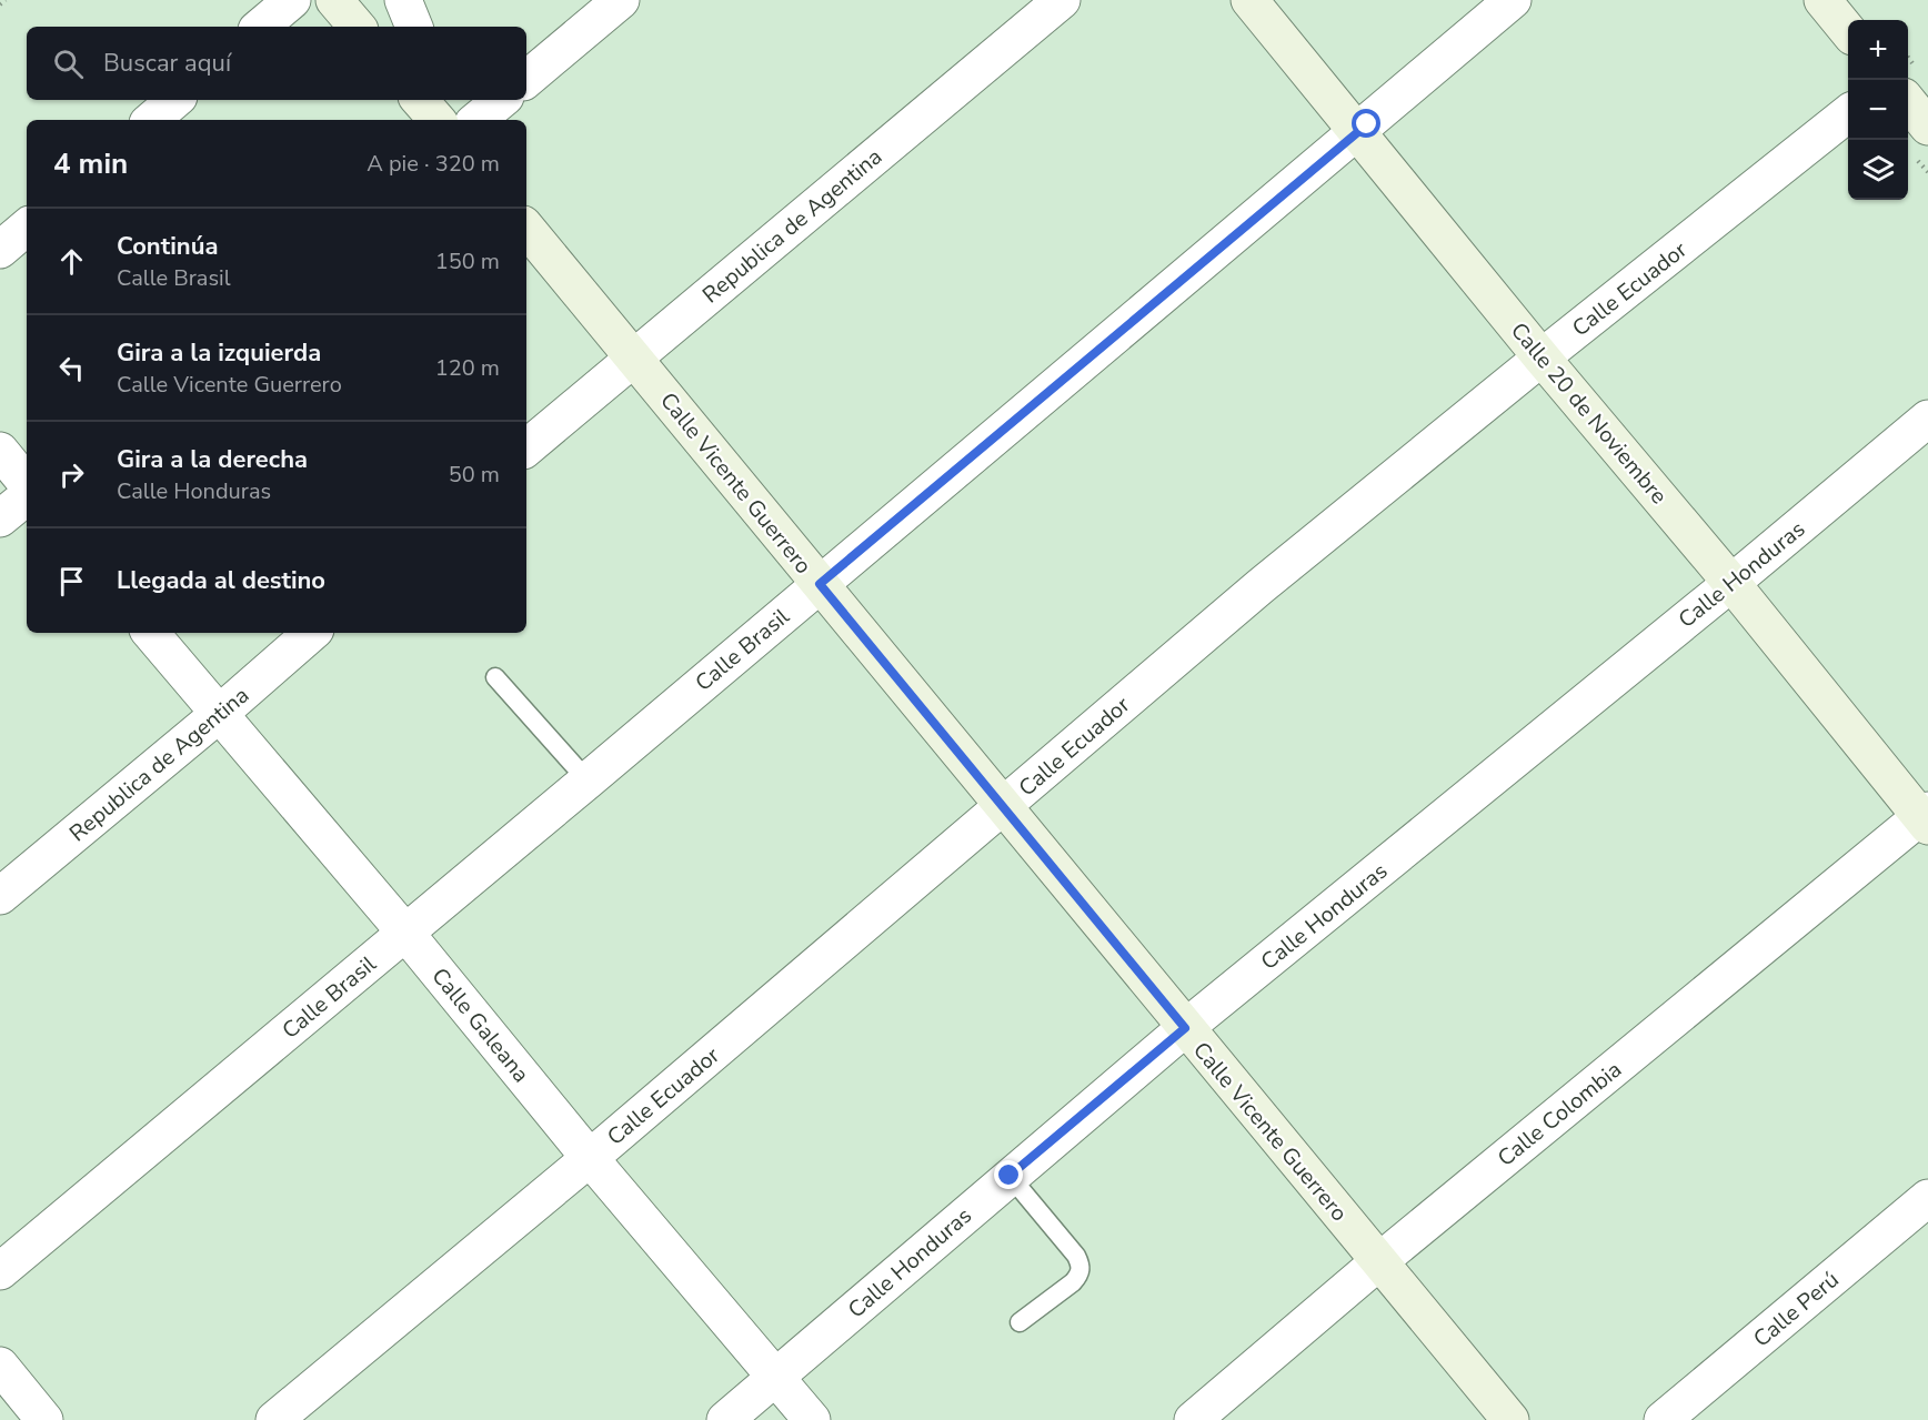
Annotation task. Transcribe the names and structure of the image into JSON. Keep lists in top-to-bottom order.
{
  "streets": {
    "main road": ["Calle 20 de Noviembre", "Calle Vicente Guerrero"],
    "street": [
      "Republica de Agentina",
      "Calle Ecuador",
      "Calle Honduras",
      "Calle Brasil",
      "Calle Galeana",
      "Calle Colombia",
      "Calle Perú"
    ]
  },
  "crossings": [
    ["Republica de Agentina", "Calle Vicente Guerrero"],
    ["Republica de Agentina", "Calle Galeana"],
    ["Calle Ecuador", "Calle 20 de Noviembre"],
    ["Calle Ecuador", "Calle Vicente Guerrero"],
    ["Calle Ecuador", "Calle Galeana"],
    ["Calle 20 de Noviembre", "Calle Honduras"],
    ["Calle 20 de Noviembre", "Calle Brasil"],
    ["Calle 20 de Noviembre", "Calle Colombia"],
    ["Calle Vicente Guerrero", "Calle Honduras"],
    ["Calle Vicente Guerrero", "Calle Brasil"],
    ["Calle Vicente Guerrero", "Calle Colombia"],
    ["Calle Honduras", "Calle Galeana"],
    ["Calle Brasil", "Calle Galeana"]
  ],
  "page": {
    "map_buttons": ["+", "−"],
    "search": "Buscar aquí",
    "heading": ["4 min", "A pie · 320 m"],
    "list": [
      ["Continúa", "Calle Brasil", "150 m"],
      ["Gira a la izquierda", "Calle Vicente Guerrero", "120 m"],
      ["Gira a la derecha", "Calle Honduras", "50 m"],
      "Llegada al destino"
    ]
  }
}
